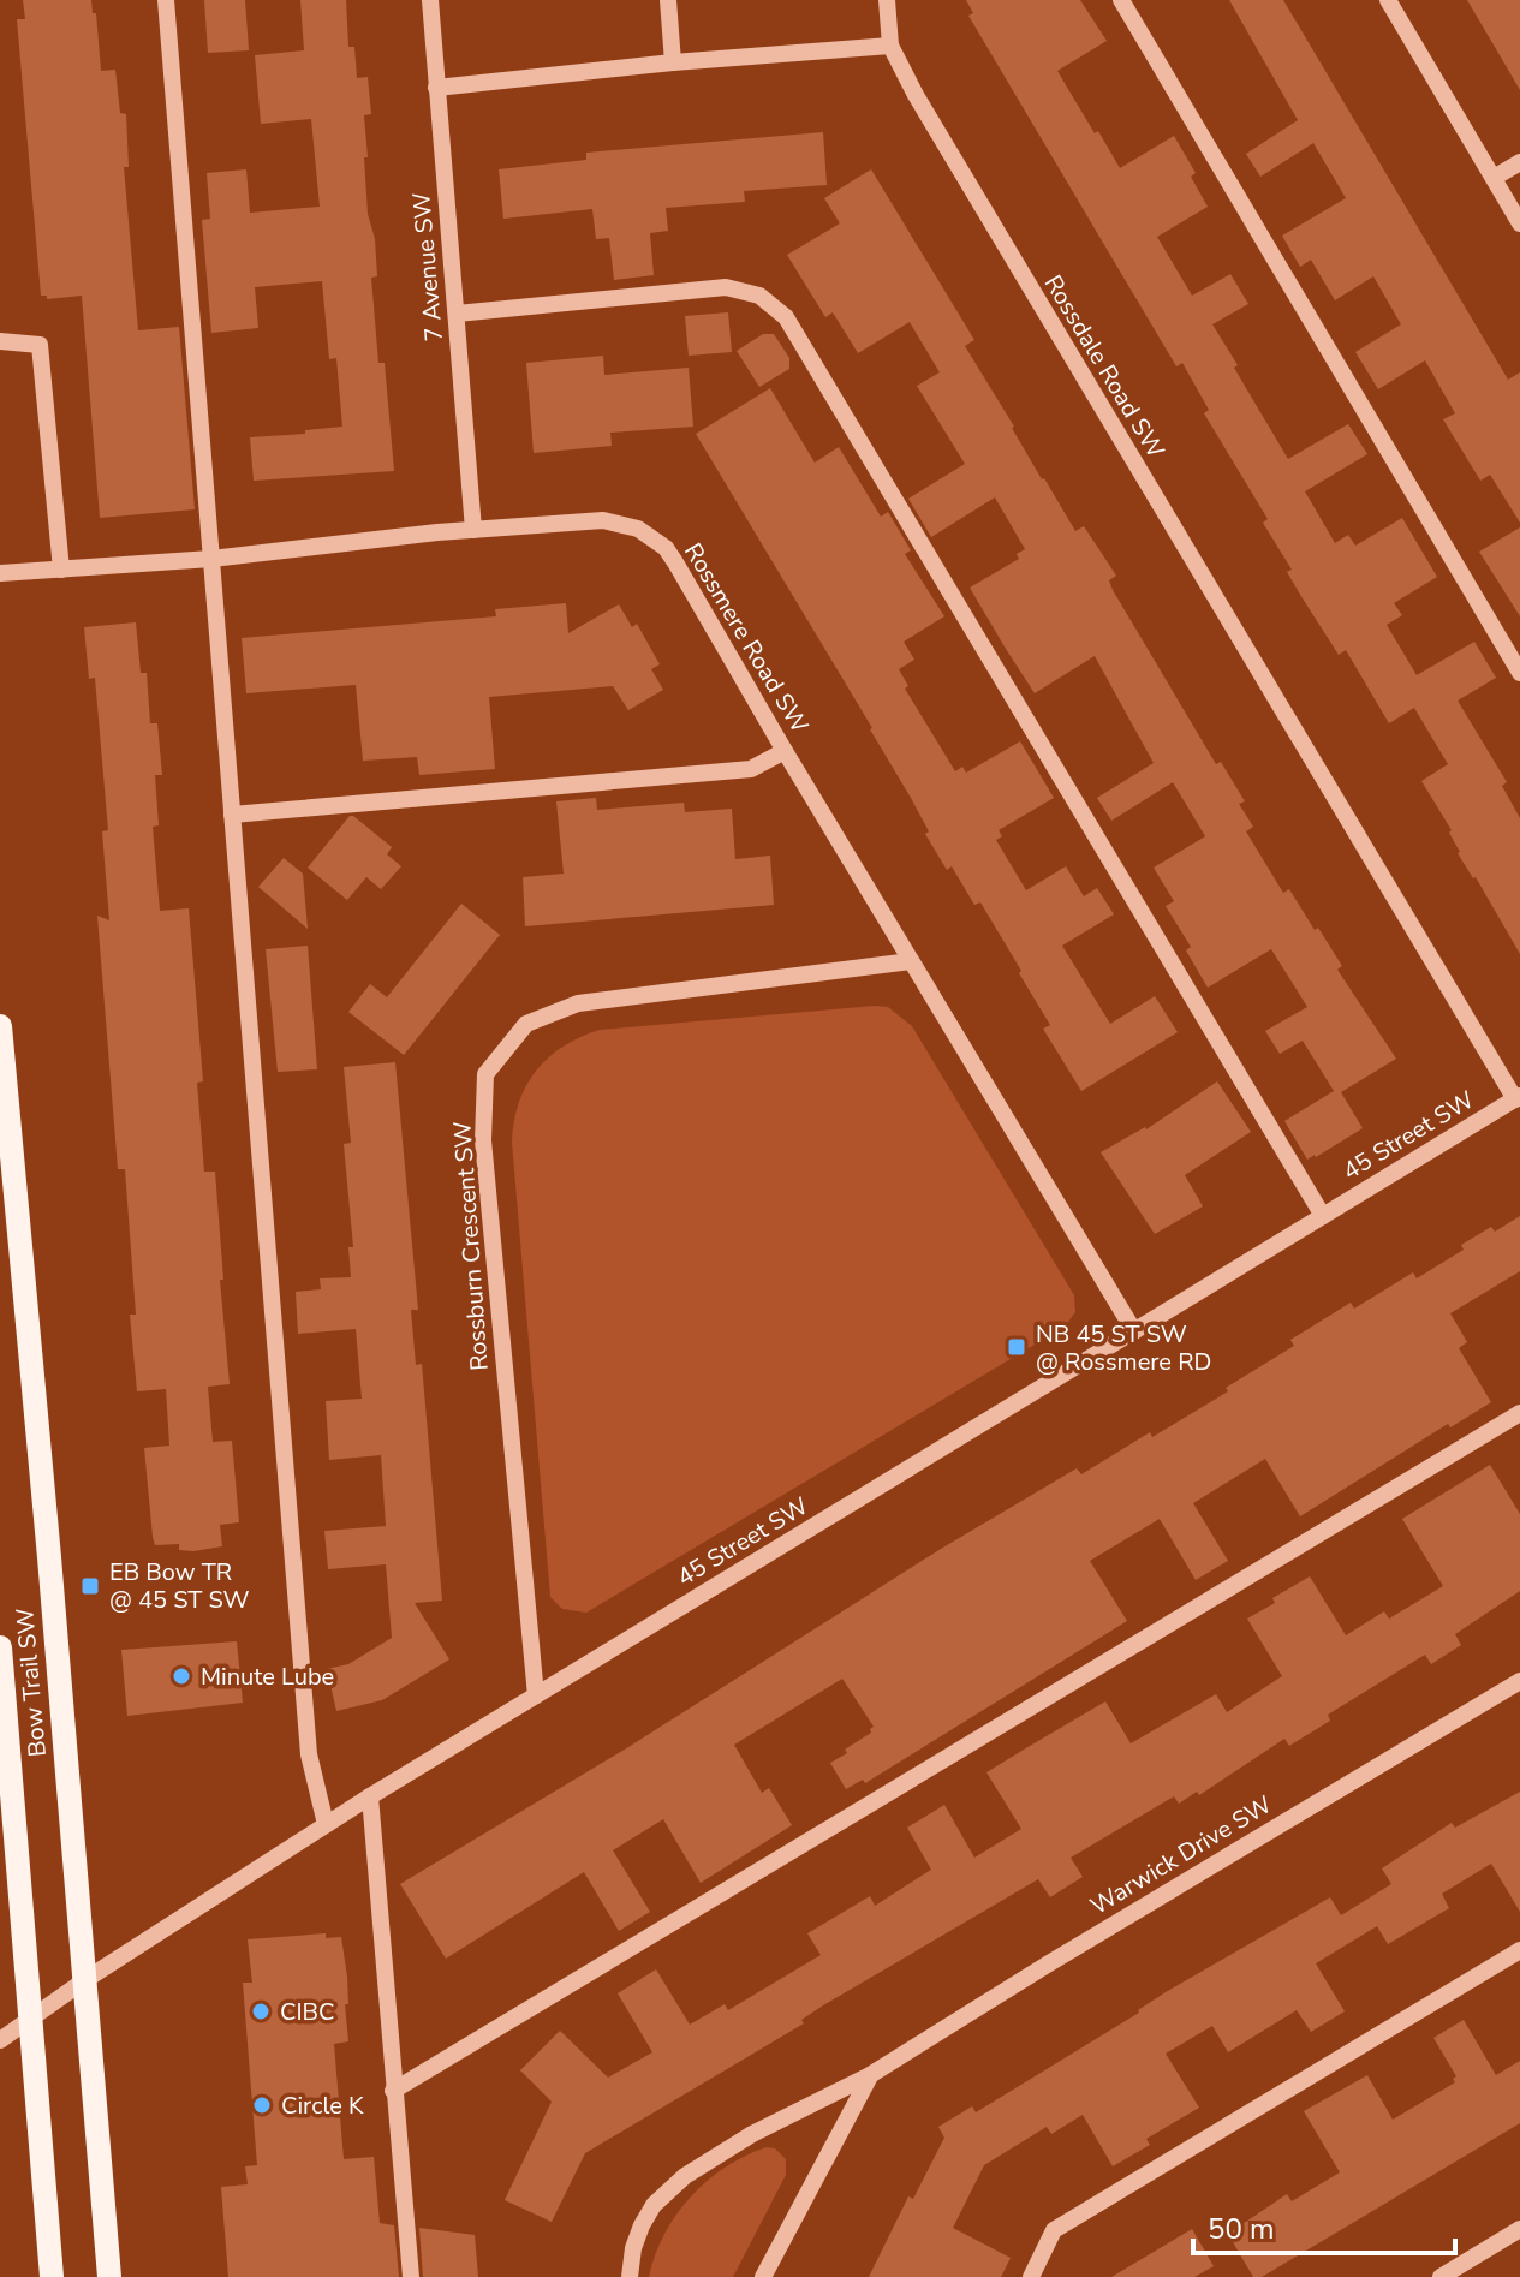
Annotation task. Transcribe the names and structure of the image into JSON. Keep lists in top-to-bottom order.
{
  "streets": {
    "main road": ["Bow Trail SW"],
    "street": [
      "7 Avenue SW",
      "Rossdale Road SW",
      "Rossmere Road SW",
      "45 Street SW",
      "Rossburn Crescent SW",
      "Warwick Drive SW"
    ]
  },
  "crossings": [
    ["7 Avenue SW", "Rossmere Road SW"],
    ["Rossdale Road SW", "45 Street SW"],
    ["Rossmere Road SW", "45 Street SW"],
    ["Rossmere Road SW", "Rossburn Crescent SW"],
    ["45 Street SW", "Rossburn Crescent SW"],
    ["45 Street SW", "Bow Trail SW"]
  ],
  "places": {
    "transit": ["NB 45 ST SW @ Rossmere RD", "EB Bow TR @ 45 ST SW"],
    "other": ["Minute Lube", "CIBC", "Circle K"]
  },
  "scale_bar": "50 m"
}
